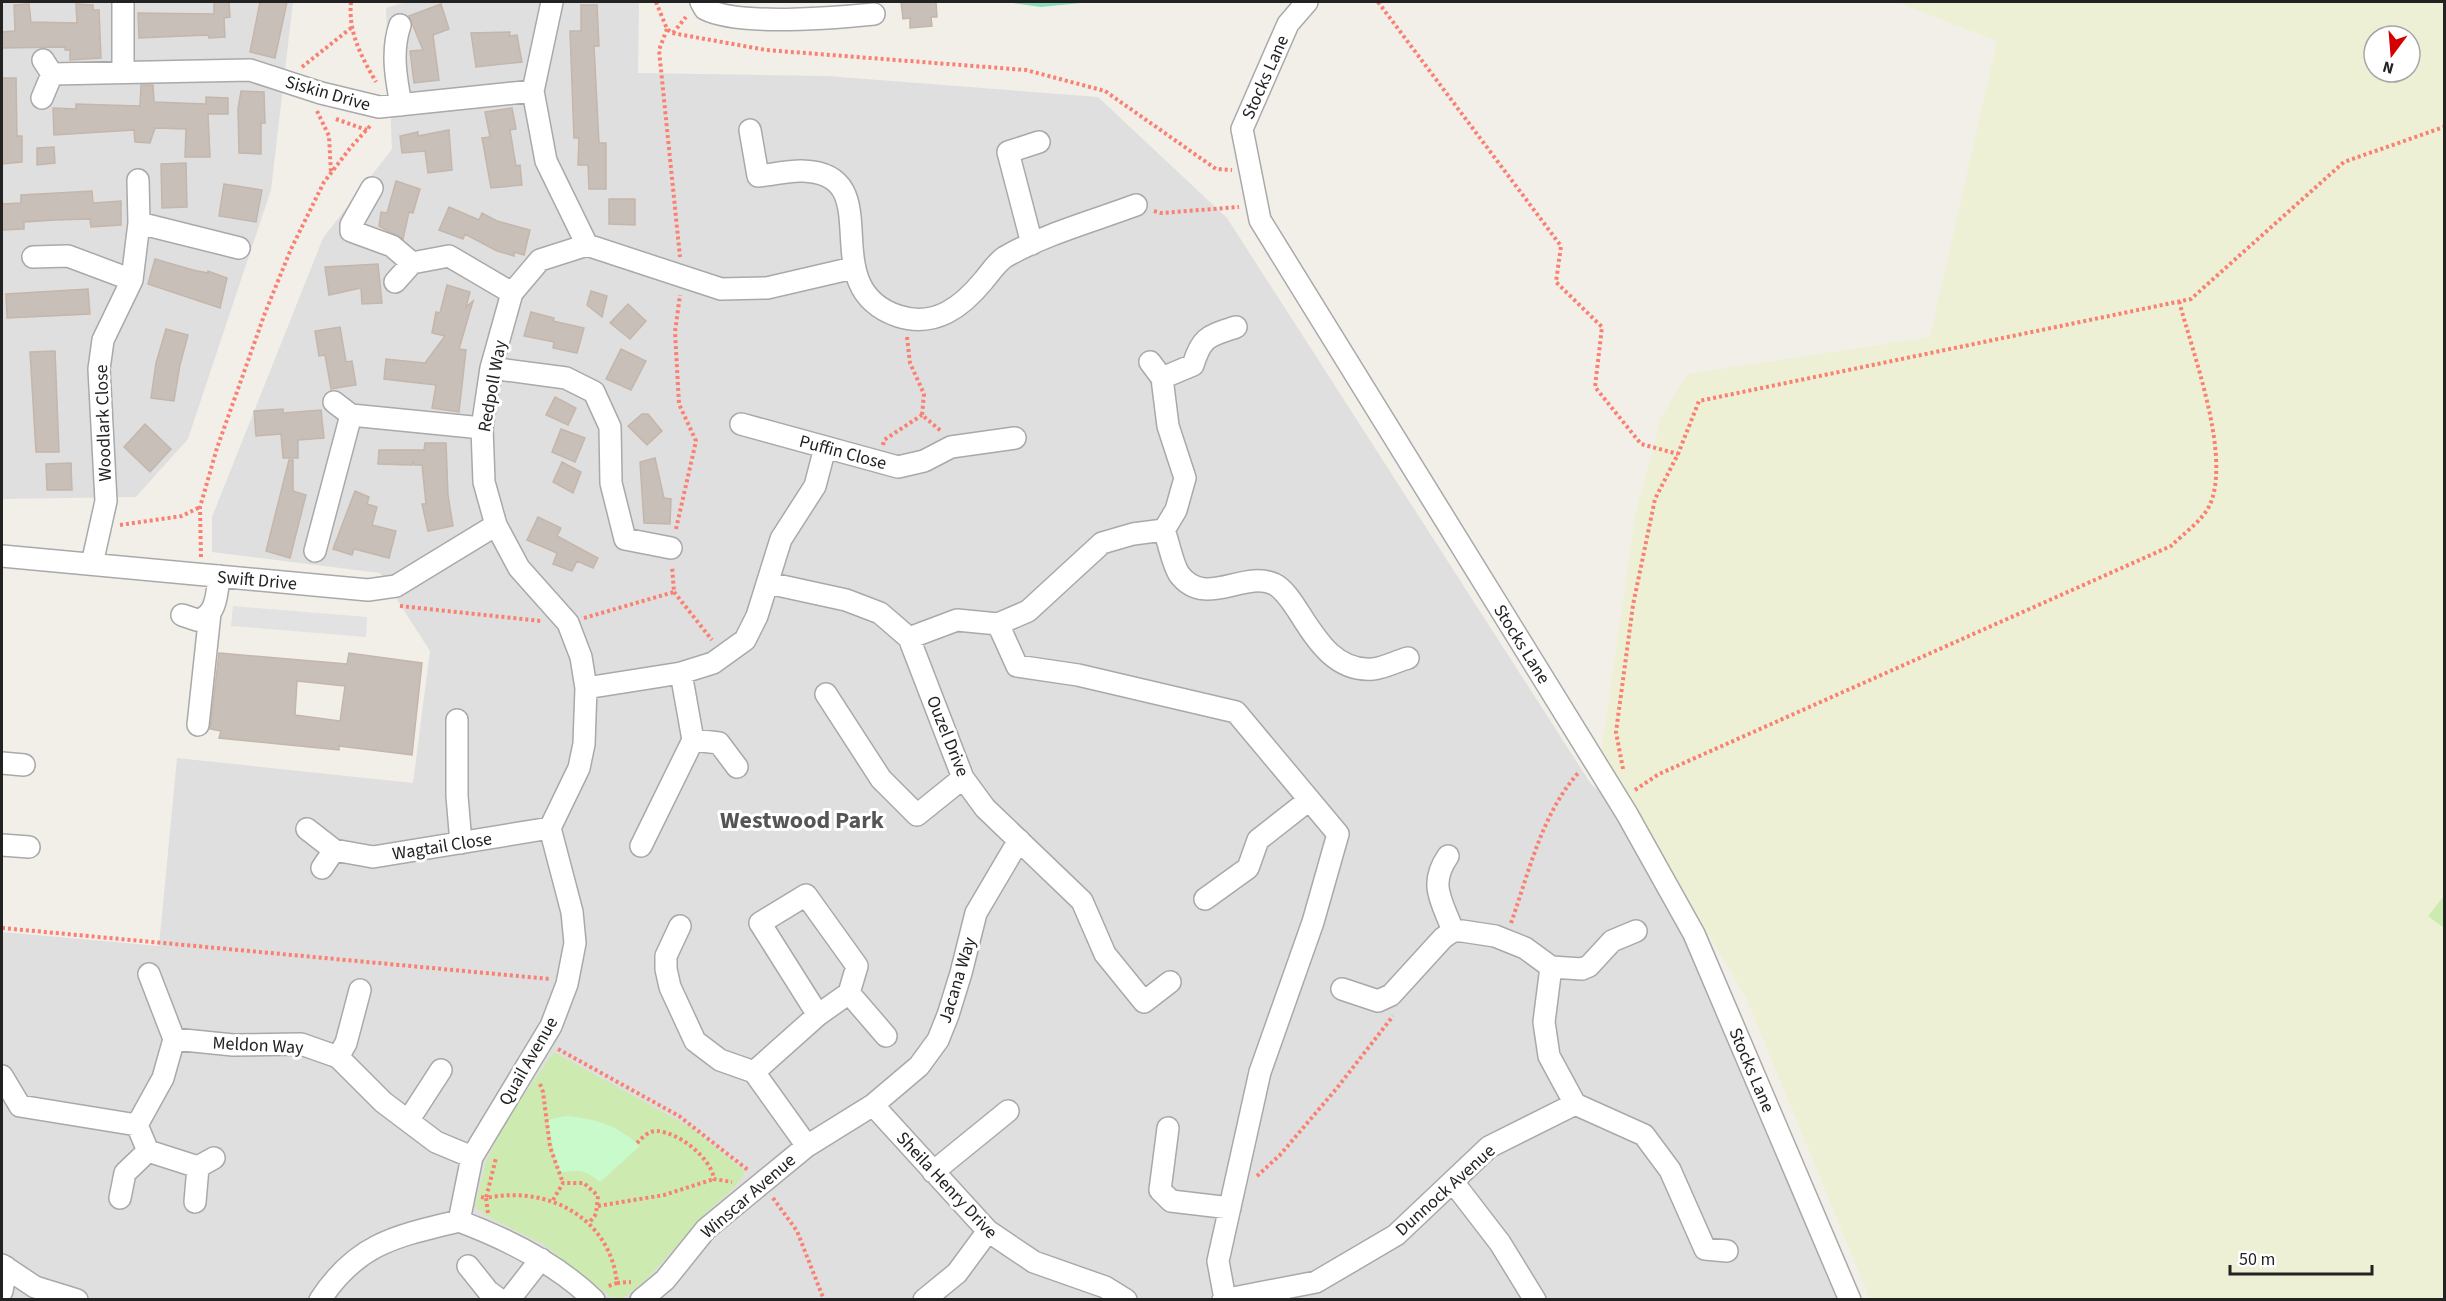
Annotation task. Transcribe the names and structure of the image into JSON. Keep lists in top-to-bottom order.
{
  "streets": {
    "street": [
      "Stocks Lane",
      "Siskin Drive",
      "Redpoll Way",
      "Woodlark Close",
      "Puffin Close",
      "Swift Drive",
      "Ouzel Drive",
      "Wagtail Close",
      "Jacana Way",
      "Meldon Way",
      "Quail Avenue",
      "Sheila Henry Drive",
      "Dunnock Avenue",
      "Winscar Avenue"
    ]
  },
  "crossings": [
    ["Redpoll Way", "Swift Drive"],
    ["Woodlark Close", "Swift Drive"],
    ["Ouzel Drive", "Jacana Way"],
    ["Wagtail Close", "Quail Avenue"],
    ["Jacana Way", "Sheila Henry Drive"],
    ["Jacana Way", "Winscar Avenue"],
    ["Meldon Way", "Quail Avenue"]
  ],
  "districts": ["Westwood Park"],
  "scale_bar": "50 m",
  "north": "bottom"
}
